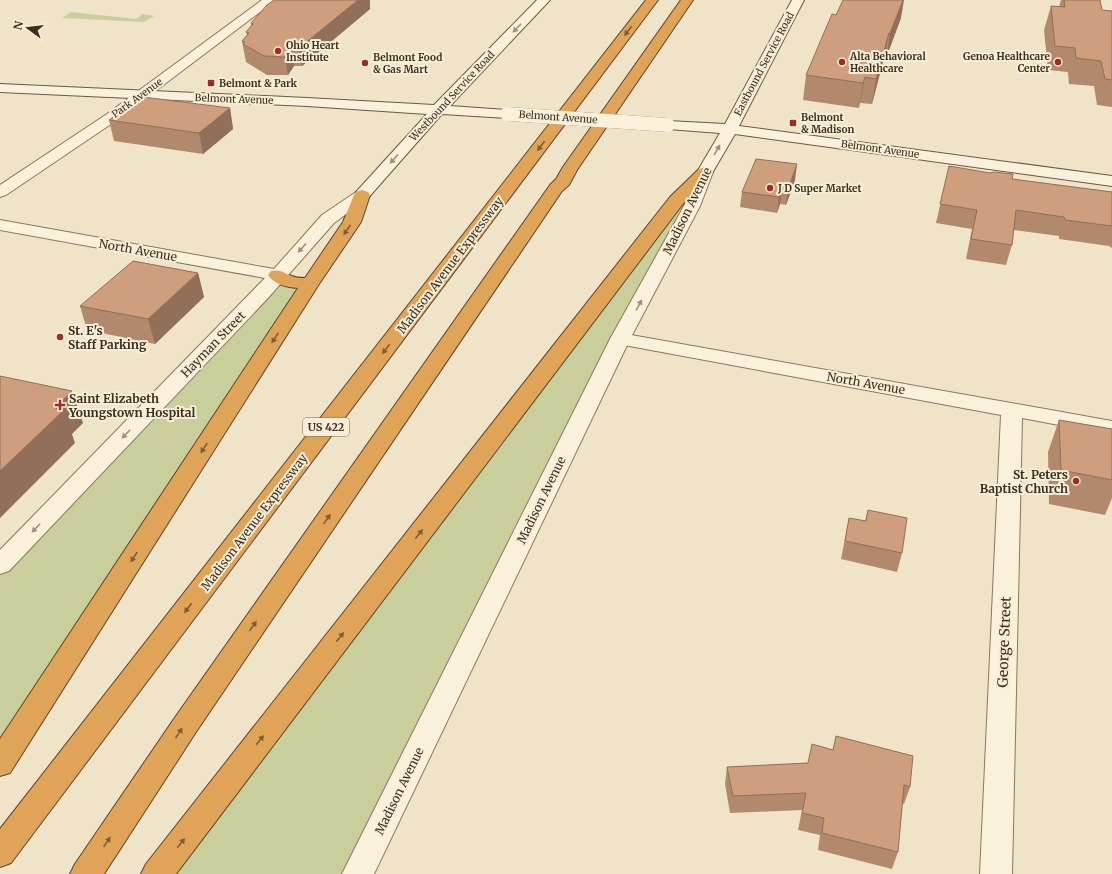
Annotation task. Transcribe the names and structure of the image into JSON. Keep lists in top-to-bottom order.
{
  "streets": {
    "highway": ["Madison Avenue Expressway", "US 422"],
    "street": [
      "Eastbound Service Road",
      "Westbound Service Road",
      "Park Avenue",
      "Belmont Avenue",
      "Madison Avenue",
      "North Avenue",
      "Hayman Street",
      "George Street"
    ]
  },
  "crossings": [
    ["Eastbound Service Road", "Belmont Avenue"],
    ["Eastbound Service Road", "Madison Avenue"],
    ["Westbound Service Road", "Belmont Avenue"],
    ["Westbound Service Road", "Hayman Street"],
    ["Park Avenue", "Belmont Avenue"],
    ["Belmont Avenue", "Madison Avenue"],
    ["Madison Avenue", "North Avenue"],
    ["North Avenue", "Hayman Street"],
    ["North Avenue", "George Street"]
  ],
  "one_way": ["Westbound Service Road", "Hayman Street"],
  "places": {
    "other": [
      "Ohio Heart Institute",
      "Alta Behavioral Healthcare",
      "Genoa Healthcare Center",
      "Belmont Food & Gas Mart",
      "J D Super Market",
      "St. E's Staff Parking",
      "St. Peters Baptist Church"
    ],
    "transit": ["Belmont & Park", "Belmont & Madison"],
    "health": ["Saint Elizabeth Youngstown Hospital"]
  },
  "north": "left"
}
